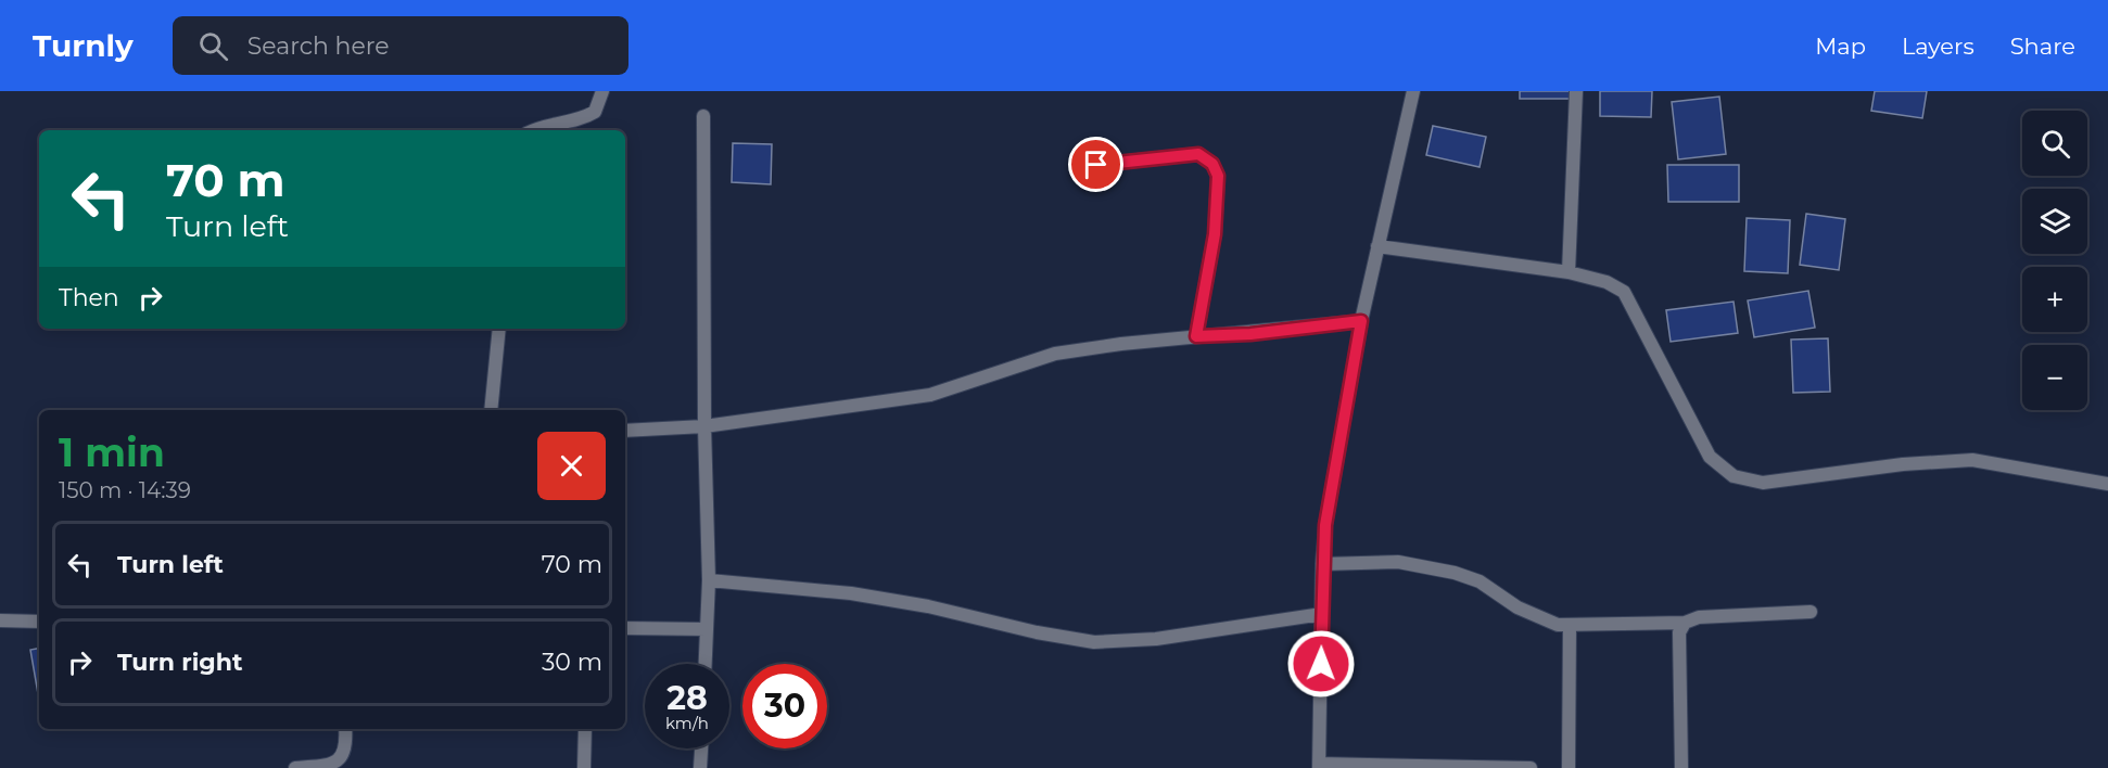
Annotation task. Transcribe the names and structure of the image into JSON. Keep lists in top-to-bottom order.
{
  "page": {
    "header": "Turnly",
    "search": "Search here",
    "nav": ["Map", "Layers", "Share"],
    "map_buttons": ["+", "−"],
    "turn": ["70 m", "Turn left"],
    "then": "Then",
    "heading": ["1 min", "150 m · 14:39"],
    "list": [
      {
        "name": "Turn left",
        "value": "70 m"
      },
      {
        "name": "Turn right",
        "value": "30 m"
      }
    ],
    "speed": "28 km/h",
    "limit": "30"
  }
}
